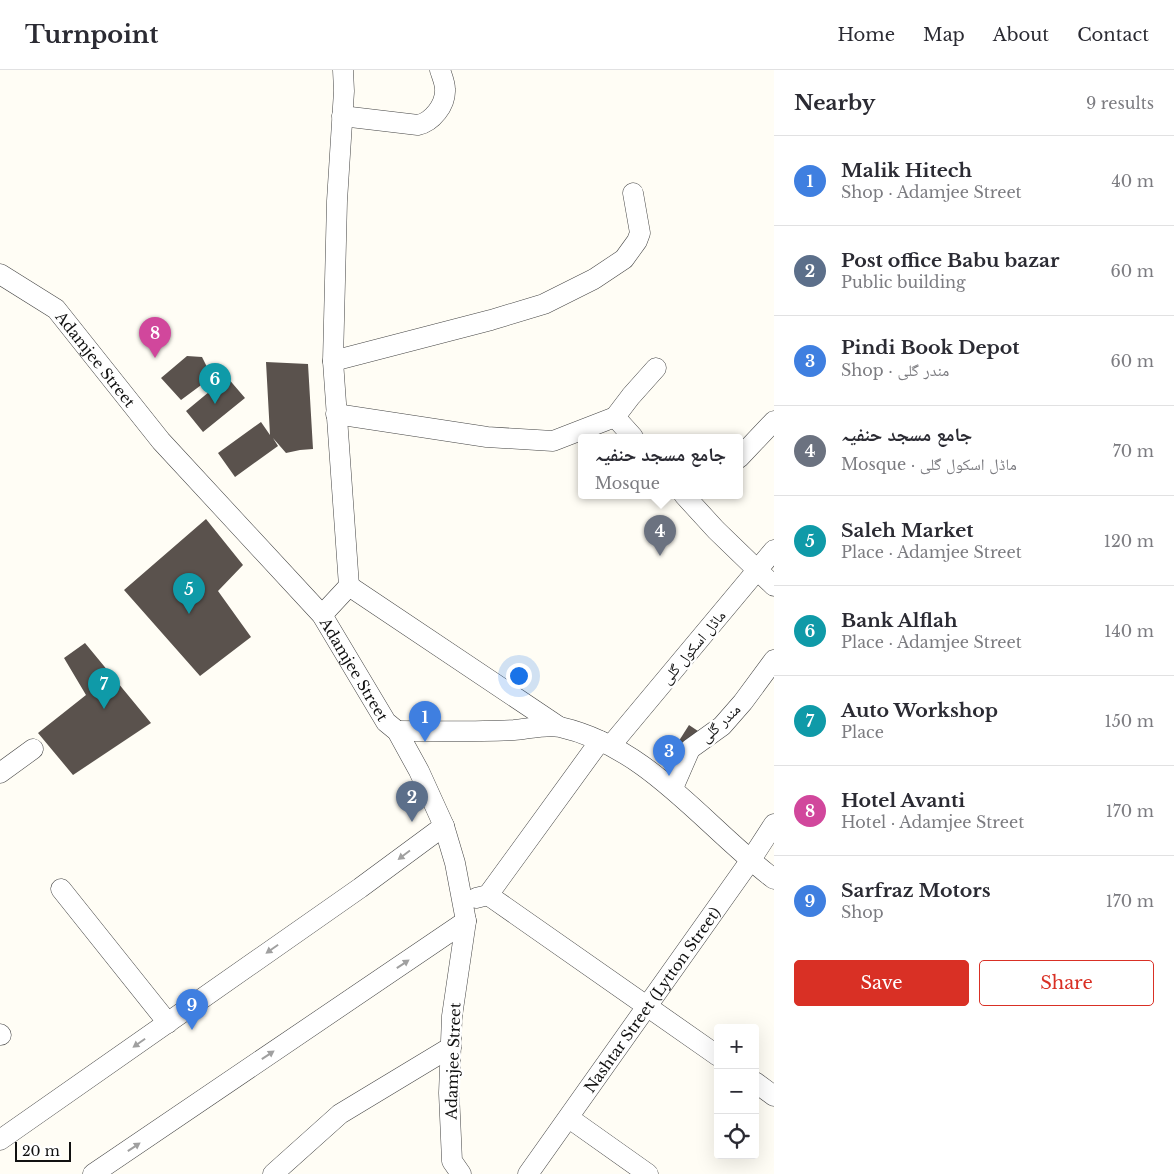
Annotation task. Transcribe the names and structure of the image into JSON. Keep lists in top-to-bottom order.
{
  "streets": {
    "street": [
      "Adamjee Street",
      "ماڈل اسکول گلی",
      "مندر گلی",
      "Nashtar Street (Lytton Street)"
    ]
  },
  "scale_bar": "20 m",
  "page": {
    "header": "Turnpoint",
    "nav": [
      "Home",
      "Map",
      "About",
      "Contact"
    ],
    "heading": ["Nearby", "9 results"],
    "list": [
      {
        "mark": "1",
        "name": "Malik Hitech",
        "note": "Shop · Adamjee Street",
        "value": "40 m"
      },
      {
        "mark": "2",
        "name": "Post office Babu bazar",
        "note": "Public building",
        "value": "60 m"
      },
      {
        "mark": "3",
        "name": "Pindi Book Depot",
        "note": "Shop · مندر گلی",
        "value": "60 m"
      },
      {
        "mark": "4",
        "name": "جامع مسجد حنفیہ",
        "note": "Mosque · ماڈل اسکول گلی",
        "value": "70 m"
      },
      {
        "mark": "5",
        "name": "Saleh Market",
        "note": "Place · Adamjee Street",
        "value": "120 m"
      },
      {
        "mark": "6",
        "name": "Bank Alflah",
        "note": "Place · Adamjee Street",
        "value": "140 m"
      },
      {
        "mark": "7",
        "name": "Auto Workshop",
        "note": "Place",
        "value": "150 m"
      },
      {
        "mark": "8",
        "name": "Hotel Avanti",
        "note": "Hotel · Adamjee Street",
        "value": "170 m"
      },
      {
        "mark": "9",
        "name": "Sarfraz Motors",
        "note": "Shop",
        "value": "170 m"
      }
    ],
    "pins": [
      "8",
      "6",
      "4",
      "5",
      "7",
      "1",
      "3",
      "2",
      "9"
    ],
    "popup": ["جامع مسجد حنفیہ", "Mosque"],
    "buttons": ["Save", "Share"],
    "map_buttons": ["+", "−"],
    "scale": "20 m"
  }
}
